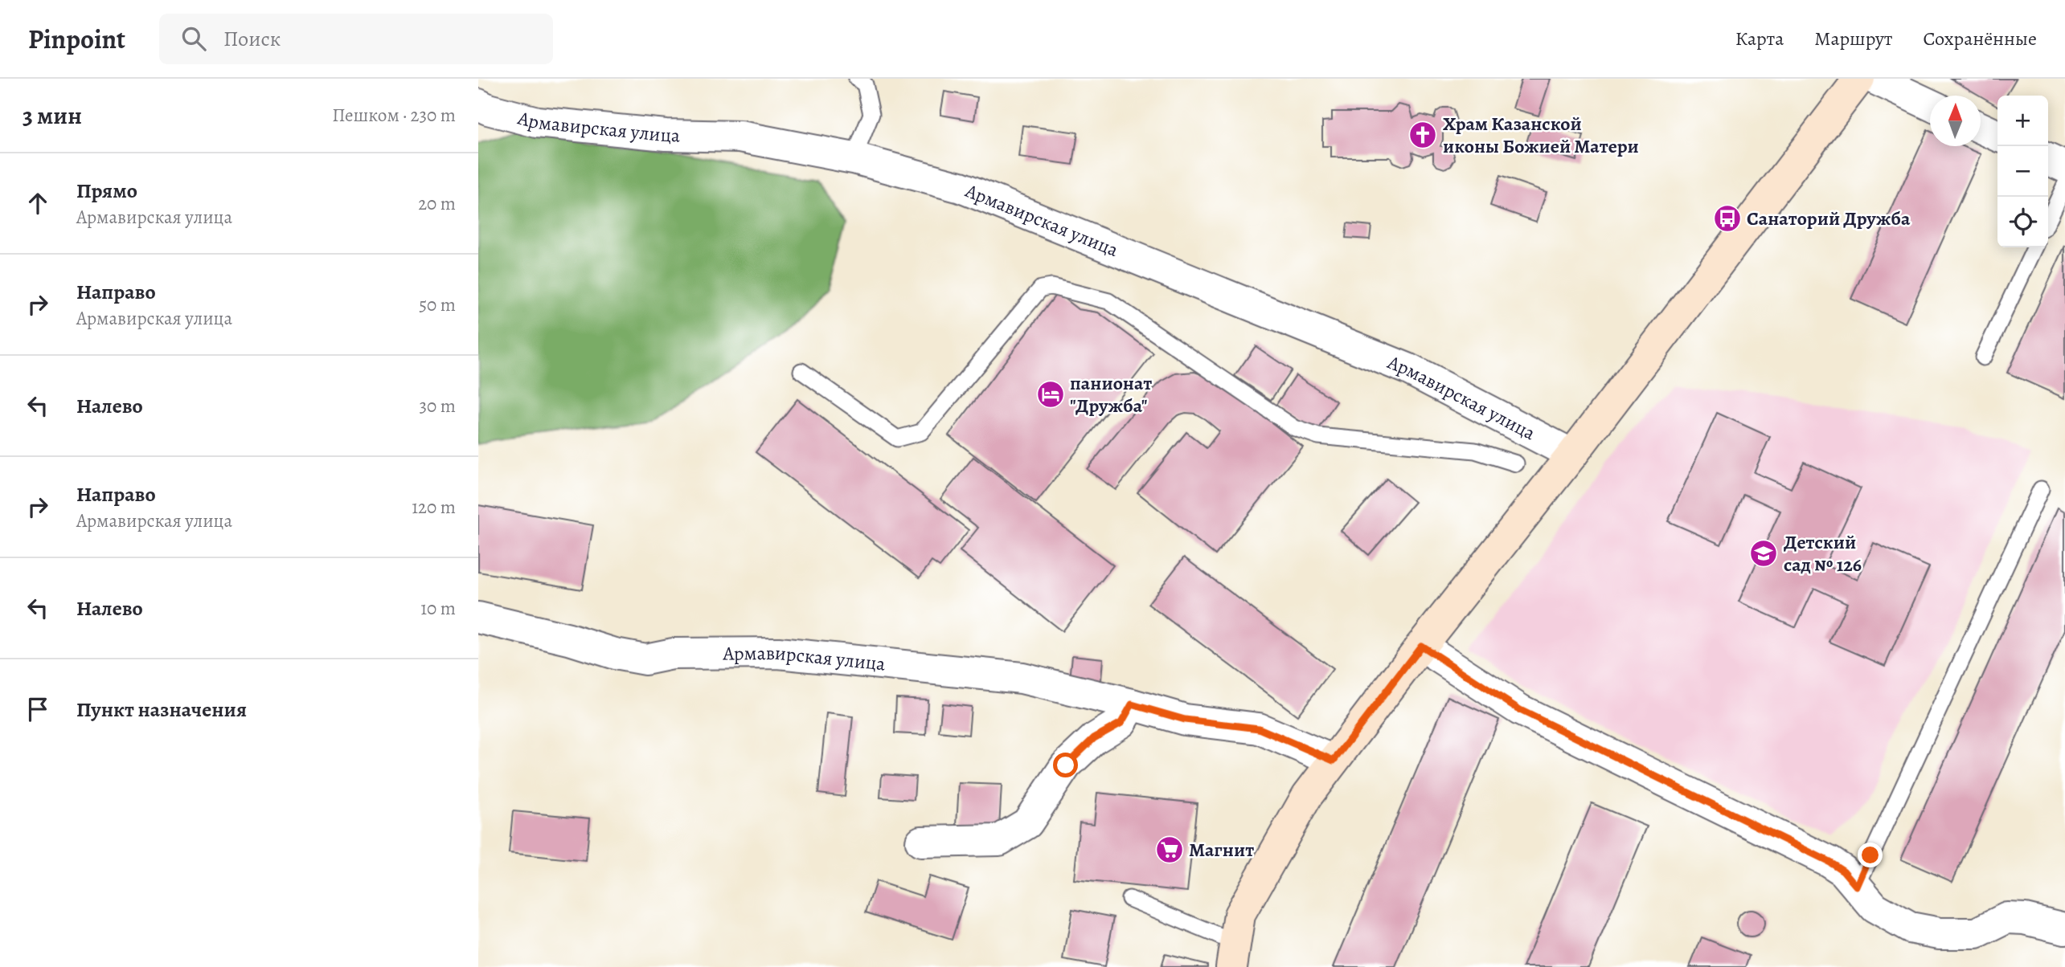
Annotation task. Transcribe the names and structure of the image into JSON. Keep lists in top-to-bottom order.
{
  "streets": {
    "street": ["Армавирская улица"]
  },
  "places": {
    "church": ["Храм Казанской иконы Божией Матери"],
    "bus stop": ["Санаторий Дружба"],
    "hotel": ["панионат \"Дружба\""],
    "school or university": ["Детский сад № 126"],
    "supermarket": ["Магнит"]
  },
  "north": "top",
  "page": {
    "header": "Pinpoint",
    "search": "Поиск",
    "nav": ["Карта", "Маршрут", "Сохранённые"],
    "heading": ["3 мин", "Пешком · 230 m"],
    "map_buttons": ["+", "−"],
    "list": [
      ["Прямо", "Армавирская улица", "20 m"],
      ["Направо", "Армавирская улица", "50 m"],
      ["Налево", "30 m"],
      ["Направо", "Армавирская улица", "120 m"],
      ["Налево", "10 m"],
      "Пункт назначения"
    ]
  }
}
